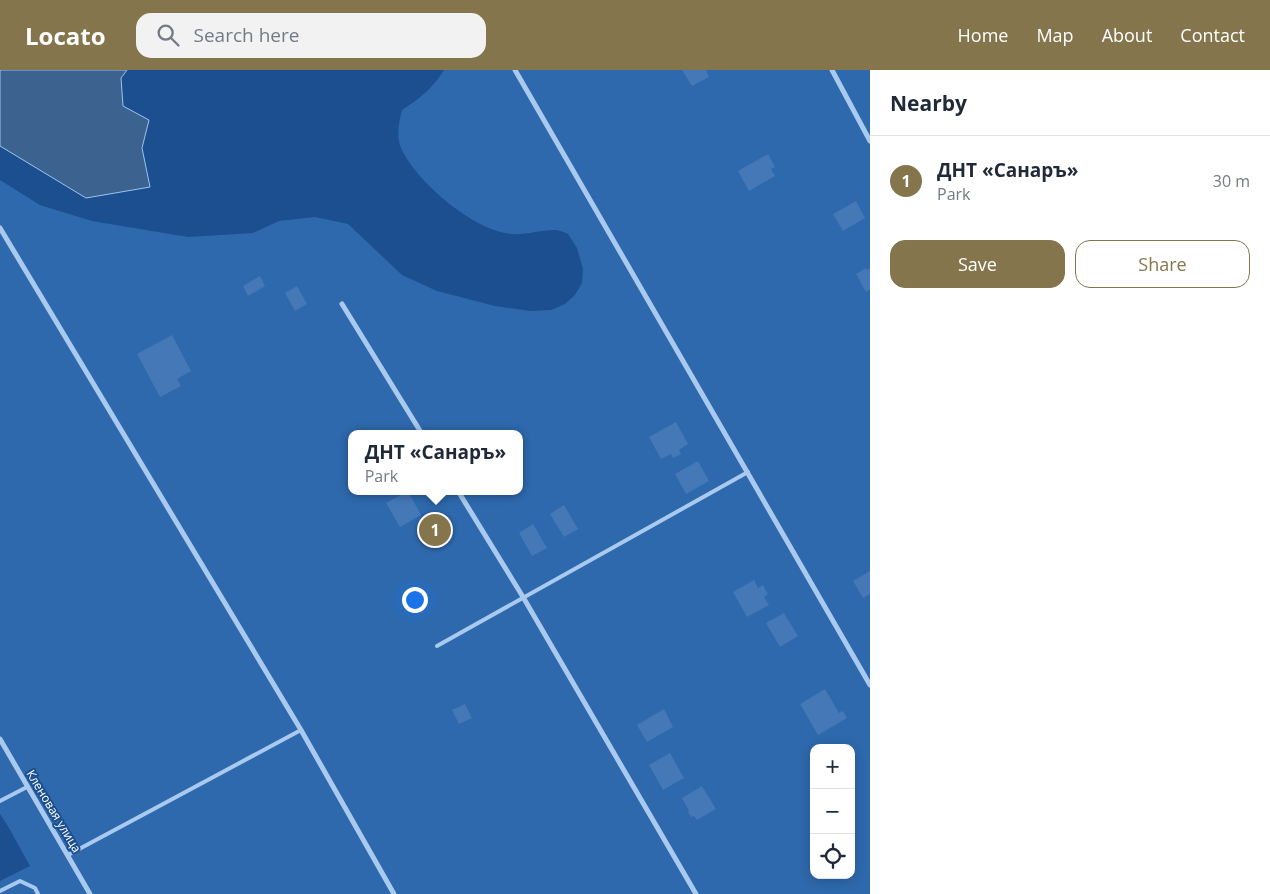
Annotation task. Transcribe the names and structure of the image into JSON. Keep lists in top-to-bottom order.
{
  "streets": {
    "street": ["Кленовая улица"]
  },
  "page": {
    "header": "Locato",
    "search": "Search here",
    "nav": [
      "Home",
      "Map",
      "About",
      "Contact"
    ],
    "heading": "Nearby",
    "list": [
      {
        "mark": "1",
        "name": "ДНТ «Санаръ»",
        "note": "Park",
        "value": "30 m"
      }
    ],
    "buttons": ["Save", "Share"],
    "popup": ["ДНТ «Санаръ»", "Park"],
    "pins": "1",
    "map_buttons": ["+", "−"]
  }
}
